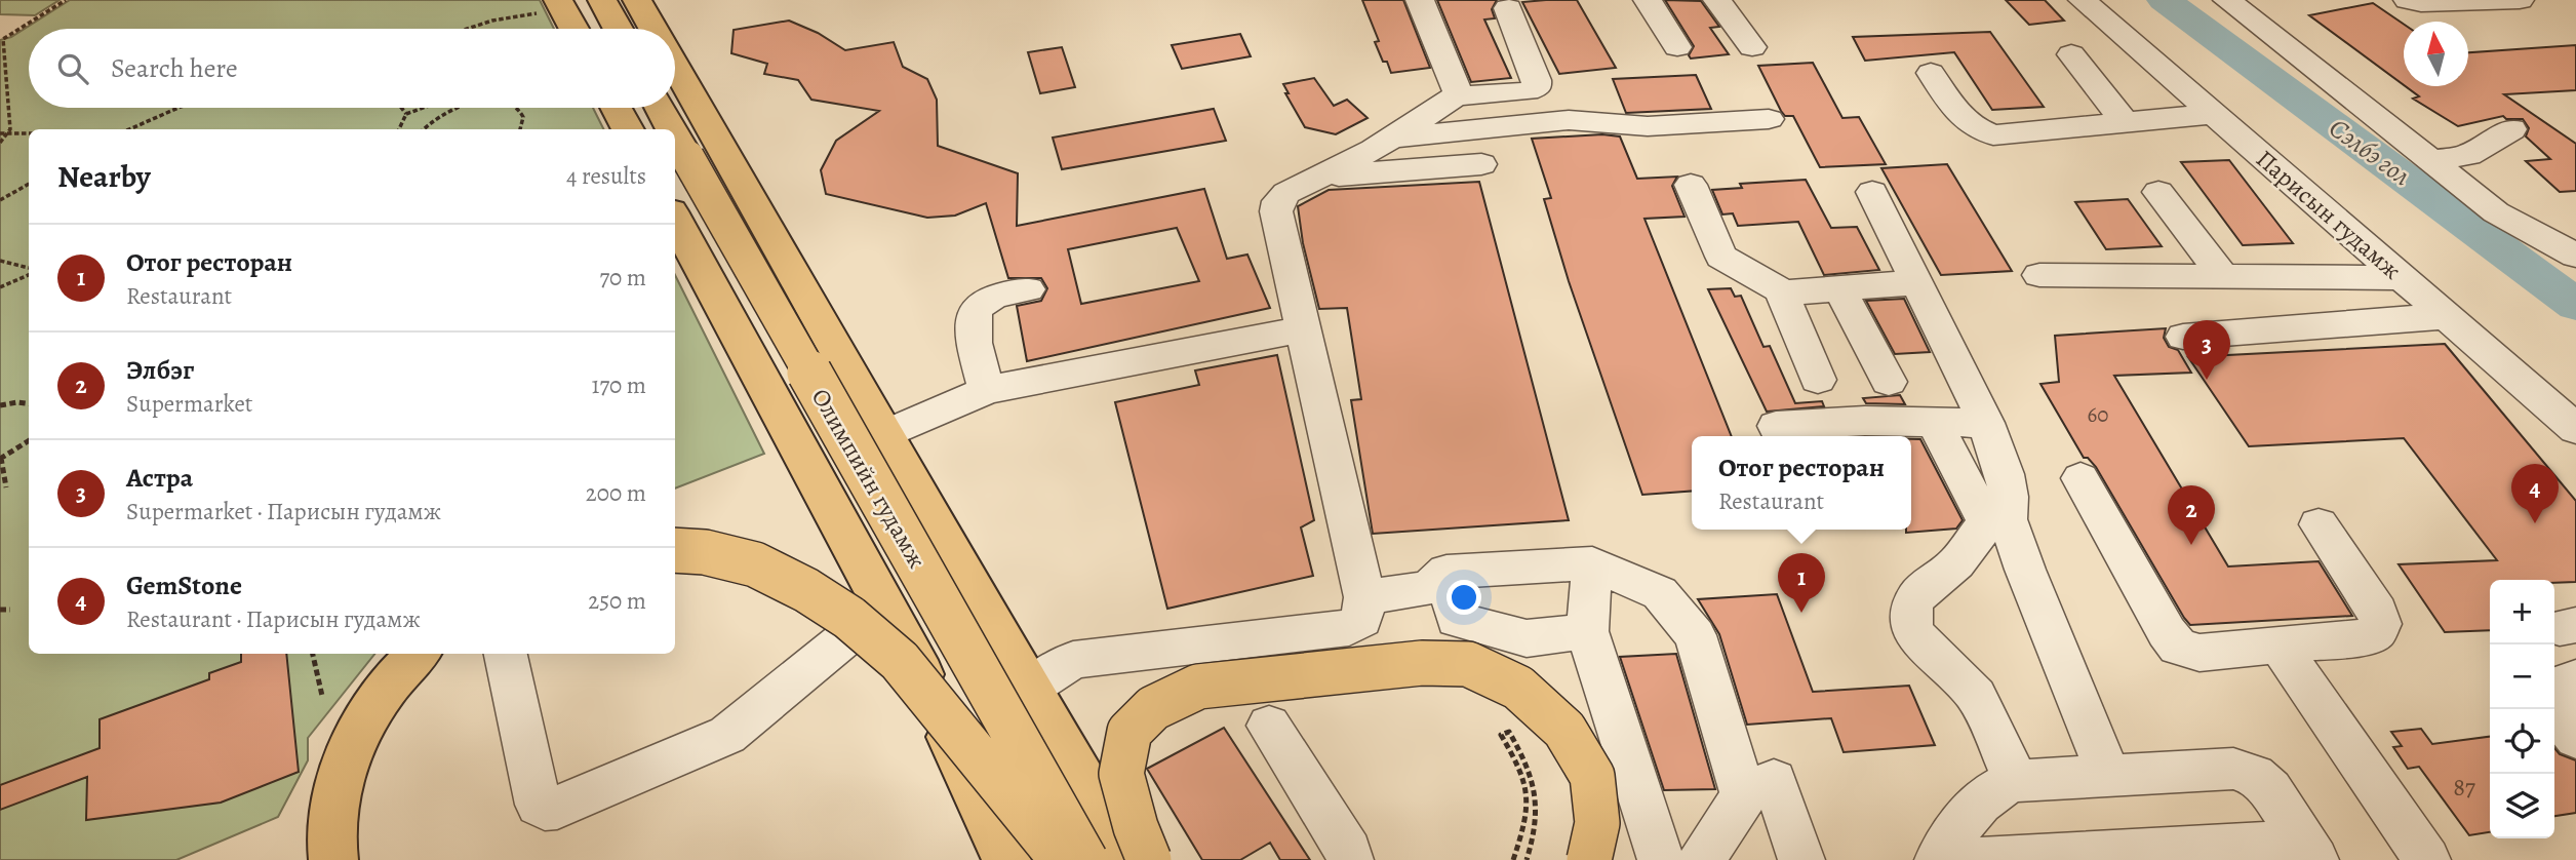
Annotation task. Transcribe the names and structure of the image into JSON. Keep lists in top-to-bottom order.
{
  "streets": {
    "main road": ["Олимпийн гудамж"],
    "street": ["Парисын гудамж"]
  },
  "water": ["Сэлбэ гол"],
  "house_numbers": ["60", "87"],
  "north": "top",
  "page": {
    "search": "Search here",
    "heading": ["Nearby", "4 results"],
    "list": [
      {
        "mark": "1",
        "name": "Отог ресторан",
        "note": "Restaurant",
        "value": "70 m"
      },
      {
        "mark": "2",
        "name": "Элбэг",
        "note": "Supermarket",
        "value": "170 m"
      },
      {
        "mark": "3",
        "name": "Астра",
        "note": "Supermarket · Парисын гудамж",
        "value": "200 m"
      },
      {
        "mark": "4",
        "name": "GemStone",
        "note": "Restaurant · Парисын гудамж",
        "value": "250 m"
      }
    ],
    "pins": [
      "3",
      "4",
      "2",
      "1"
    ],
    "popup": ["Отог ресторан", "Restaurant"],
    "map_buttons": ["+", "−"]
  }
}
